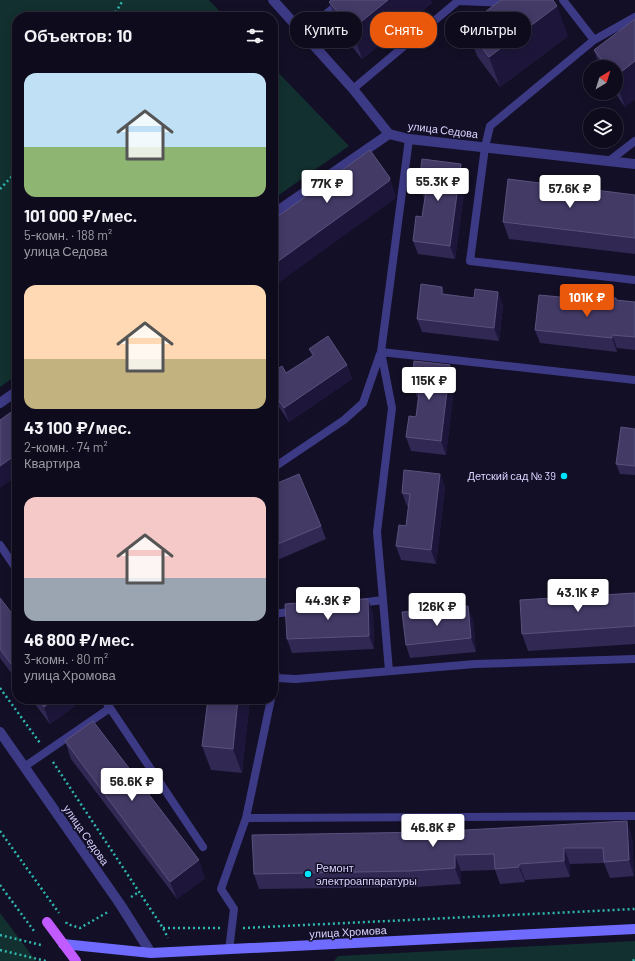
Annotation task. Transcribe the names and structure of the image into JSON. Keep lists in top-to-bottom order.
{
  "streets": {
    "street": ["улица Седова", "улица Хромова"]
  },
  "crossings": [
    ["улица Седова", "улица Хромова"]
  ],
  "places": ["Детский сад № 39", "Ремонт электроаппаратуры"],
  "north": "top right",
  "page": {
    "chip": ["Купить", "Снять", "Фильтры"],
    "heading": "Объектов: 10",
    "list": [
      {
        "name": "101 000 ₽/мес.",
        "note": "5-комн. · 188 m² · улица Седова"
      },
      {
        "name": "43 100 ₽/мес.",
        "note": "2-комн. · 74 m² · Квартира"
      },
      {
        "name": "46 800 ₽/мес.",
        "note": "3-комн. · 80 m² · улица Хромова"
      }
    ],
    "price": [
      "55.3K ₽",
      "77K ₽",
      "57.6K ₽",
      "101K ₽",
      "115K ₽",
      "43.1K ₽",
      "44.9K ₽",
      "126K ₽",
      "56.6K ₽",
      "46.8K ₽"
    ]
  }
}
